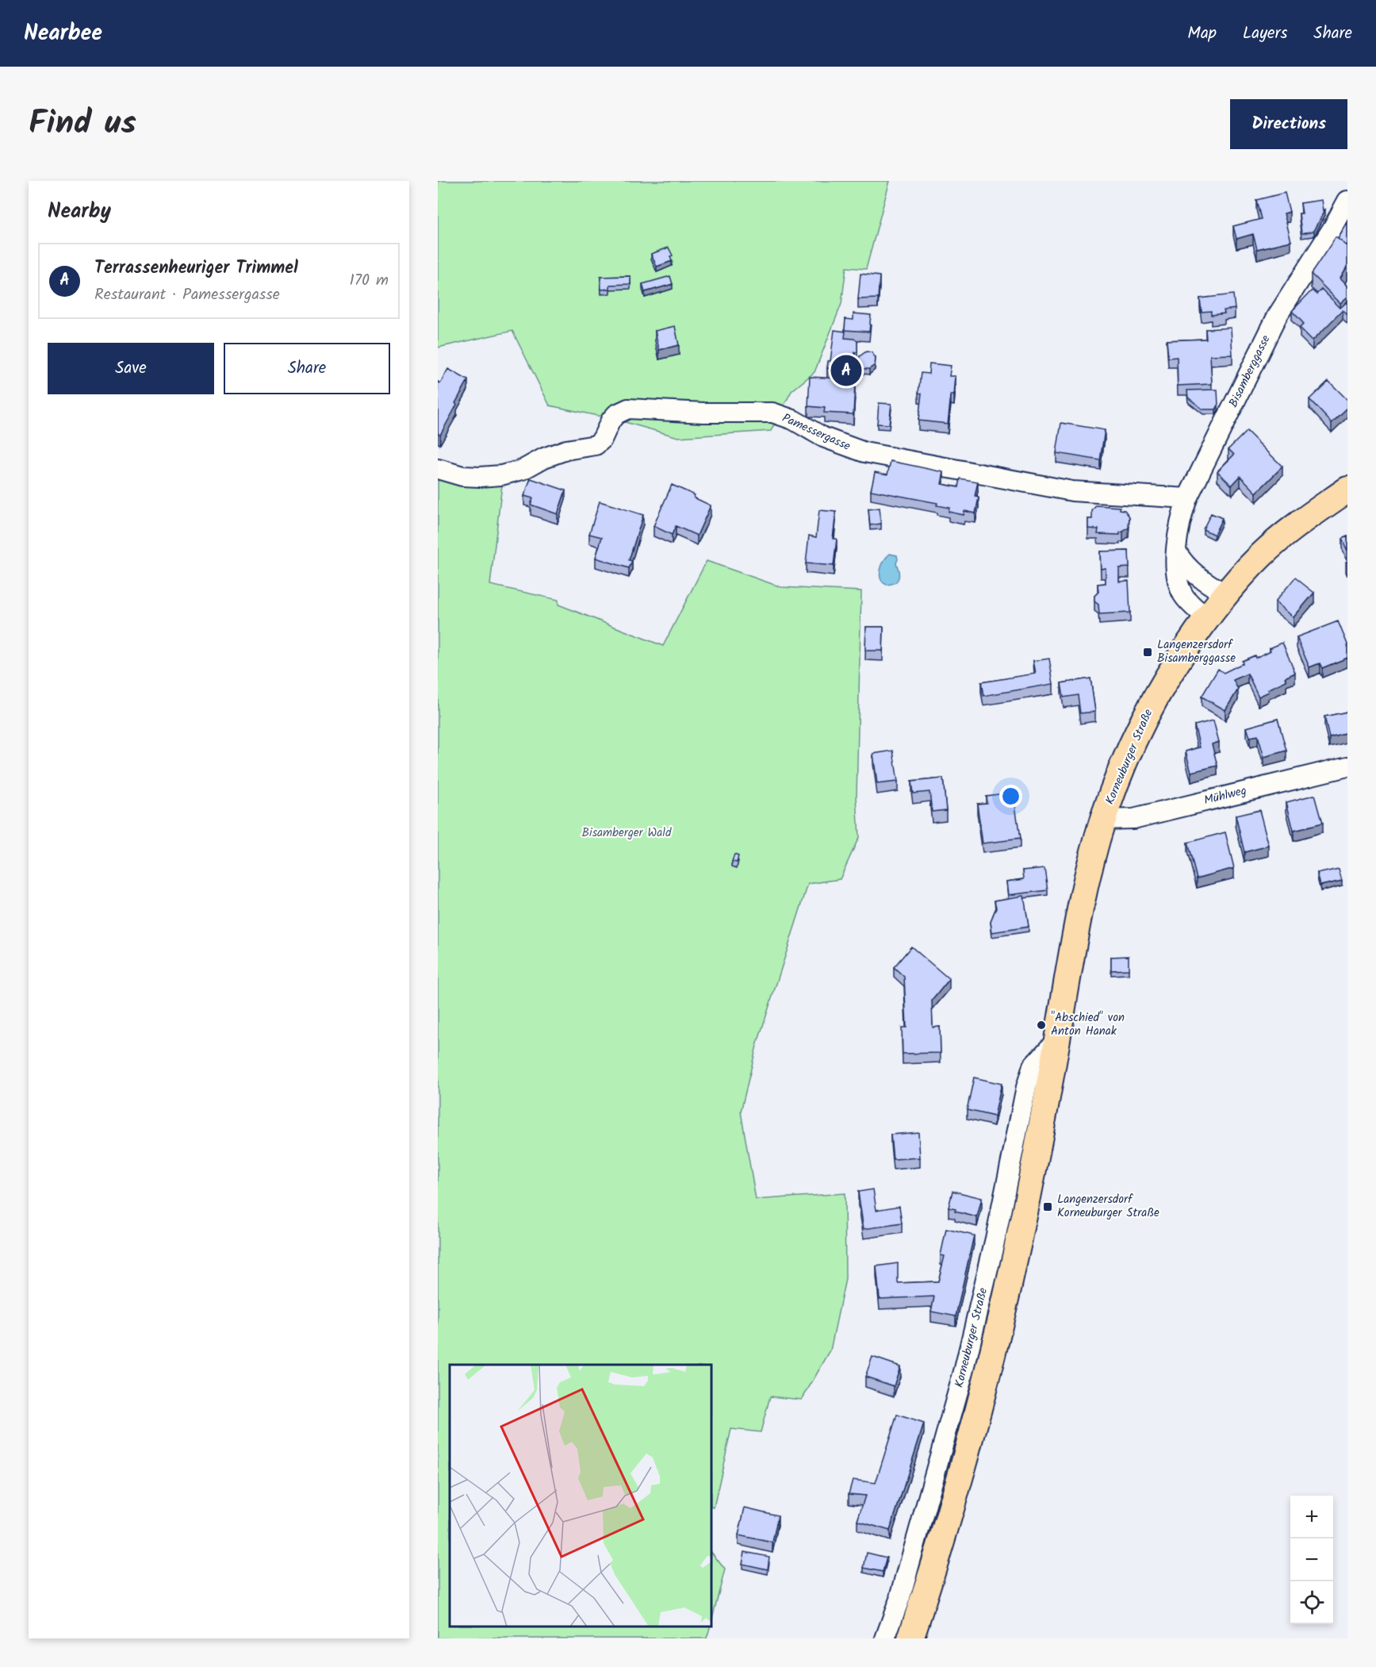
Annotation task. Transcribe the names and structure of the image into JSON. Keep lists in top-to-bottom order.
{
  "streets": {
    "main road": ["Korneuburger Straße"],
    "street": ["Bisamberggasse", "Pamessergasse", "Mühlweg"]
  },
  "crossings": [
    ["Bisamberggasse", "Pamessergasse"],
    ["Bisamberggasse", "Korneuburger Straße"],
    ["Korneuburger Straße", "Mühlweg"]
  ],
  "parks": ["Bisamberger Wald"],
  "places": {
    "transit": ["Langenzersdorf Bisamberggasse", "Langenzersdorf Korneuburger Straße"],
    "other": ["\"Abschied\" von Anton Hanak"]
  },
  "page": {
    "header": "Nearbee",
    "nav": ["Map", "Layers", "Share"],
    "title": "Find us",
    "buttons": [
      "Directions",
      ["Save", "Share"]
    ],
    "heading": "Nearby",
    "list": [
      {
        "mark": "A",
        "name": "Terrassenheuriger Trimmel",
        "note": "Restaurant · Pamessergasse",
        "value": "170 m"
      }
    ],
    "pins": "A",
    "map_buttons": ["+", "−"]
  }
}
